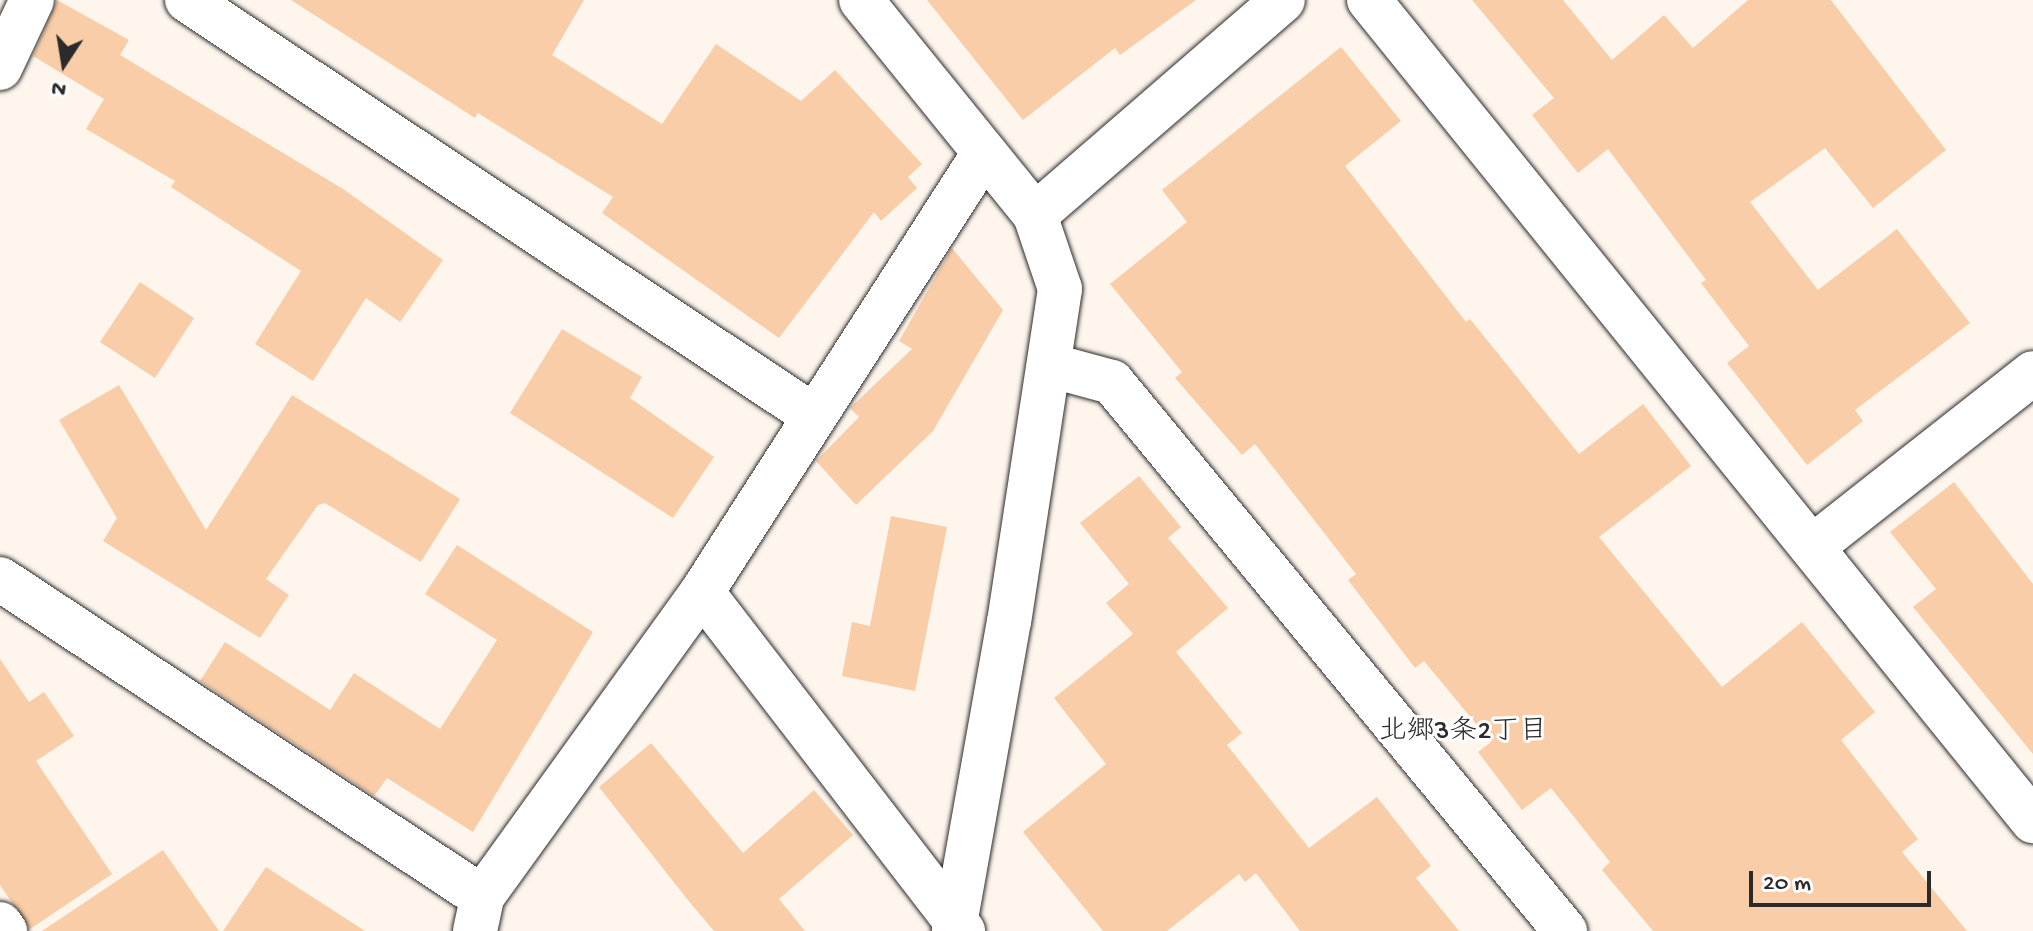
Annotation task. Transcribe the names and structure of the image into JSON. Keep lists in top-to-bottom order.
{
  "districts": ["北郷3条2丁目"],
  "scale_bar": "20 m",
  "north": "bottom"
}
